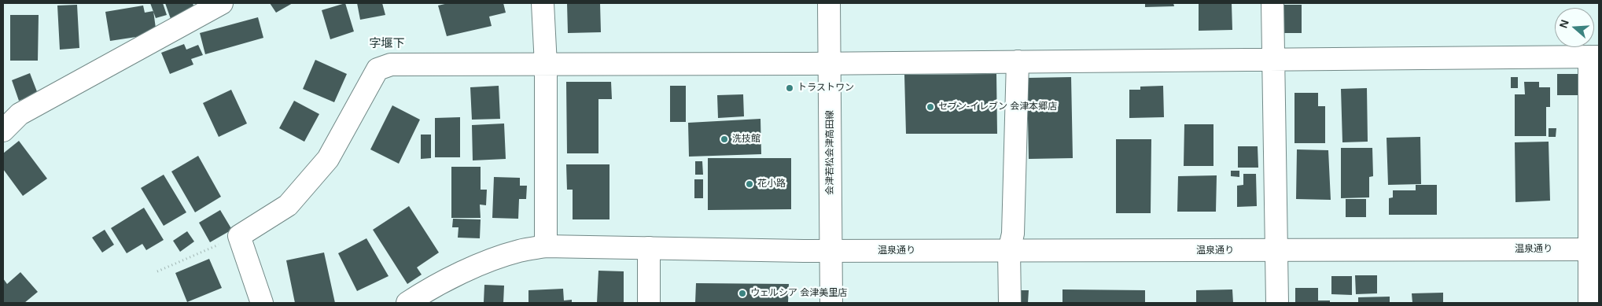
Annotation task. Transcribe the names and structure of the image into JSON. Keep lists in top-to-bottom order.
{
  "streets": {
    "street": ["会津若松会津高田線", "温泉通り"]
  },
  "crossings": [
    ["会津若松会津高田線", "温泉通り"]
  ],
  "districts": ["字堰下"],
  "places": [
    "トラストワン",
    "セブン-イレブン 会津本郷店",
    "洗技館",
    "花小路",
    "ウェルシア 会津美里店"
  ],
  "north": "left"
}
